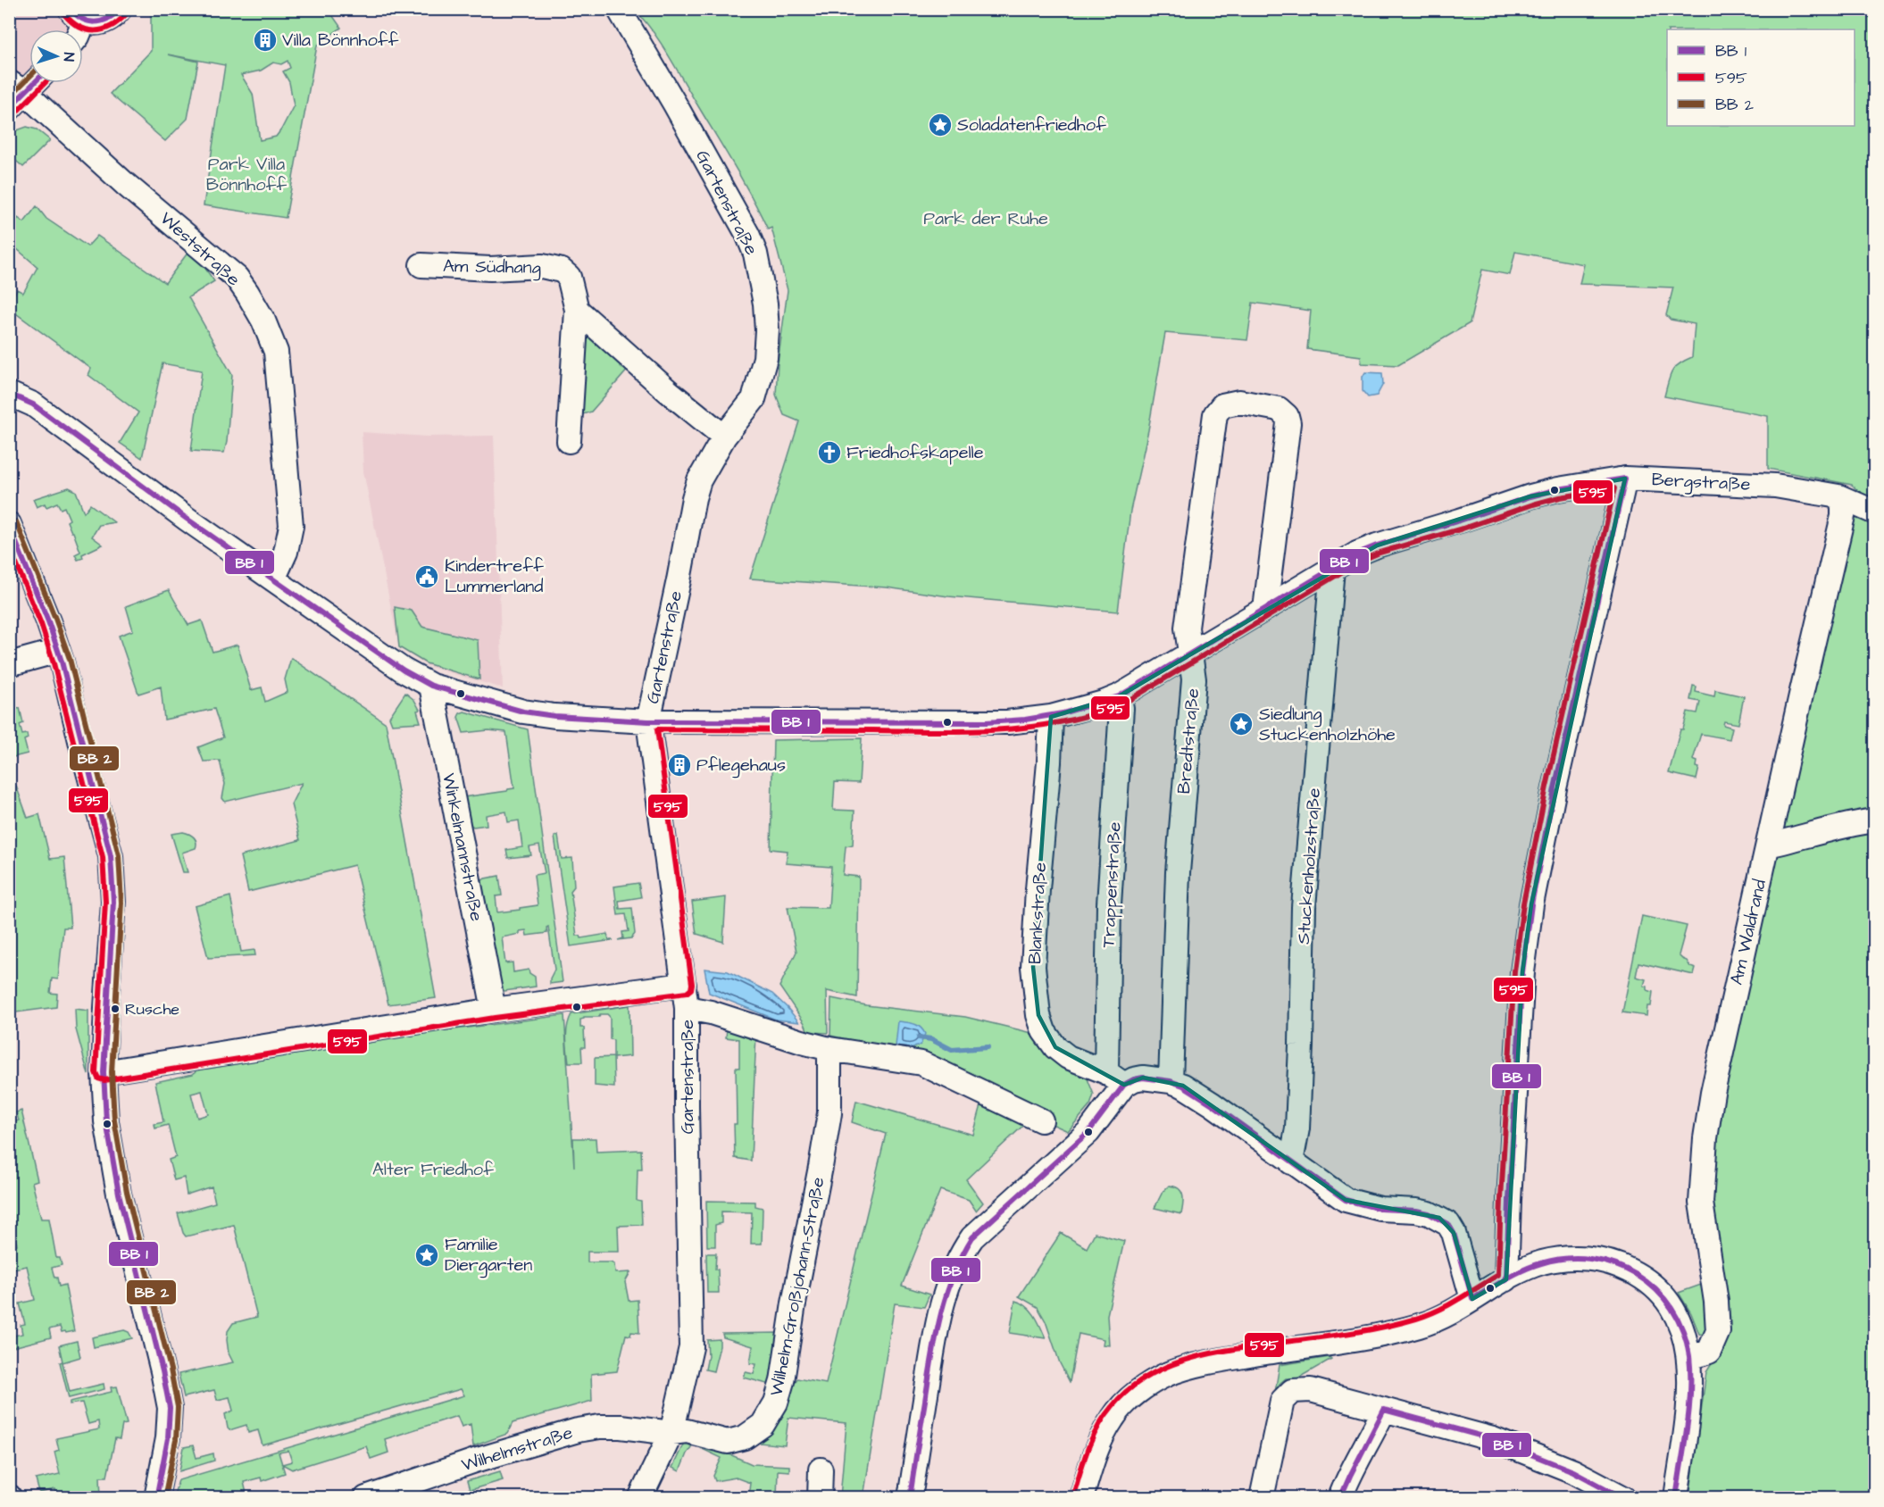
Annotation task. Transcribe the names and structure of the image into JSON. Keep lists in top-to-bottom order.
{
  "streets": {
    "street": [
      "Gartenstraße",
      "Weststraße",
      "Am Südhang",
      "Bergstraße",
      "Bredtstraße",
      "Winkelmannstraße",
      "Stuckenholzstraße",
      "Trappenstraße",
      "Blankstraße",
      "Am Waldrand",
      "Wilhelm-Großjohann-Straße",
      "Wilhelmstraße"
    ]
  },
  "crossings": [
    ["Gartenstraße", "Bergstraße"],
    ["Gartenstraße", "Wilhelm-Großjohann-Straße"],
    ["Gartenstraße", "Wilhelmstraße"],
    ["Weststraße", "Bergstraße"],
    ["Bergstraße", "Bredtstraße"],
    ["Bergstraße", "Winkelmannstraße"],
    ["Bergstraße", "Stuckenholzstraße"],
    ["Bergstraße", "Trappenstraße"],
    ["Bergstraße", "Blankstraße"],
    ["Bergstraße", "Am Waldrand"],
    ["Trappenstraße", "Blankstraße"],
    ["Wilhelm-Großjohann-Straße", "Wilhelmstraße"]
  ],
  "parks": ["Park Villa Bönnhoff", "Park der Ruhe", "Alter Friedhof"],
  "places": {
    "building": ["Villa Bönnhoff", "Pflegehaus"],
    "place": ["Soladatenfriedhof", "Siedlung Stuckenholzhöhe", "Familie Diergarten"],
    "church": ["Friedhofskapelle"],
    "public building": ["Kindertreff Lummerland"],
    "other": ["Rusche"]
  },
  "lines": ["transit line 595"],
  "legend": ["BB 1", "595", "BB 2"],
  "north": "right"
}
